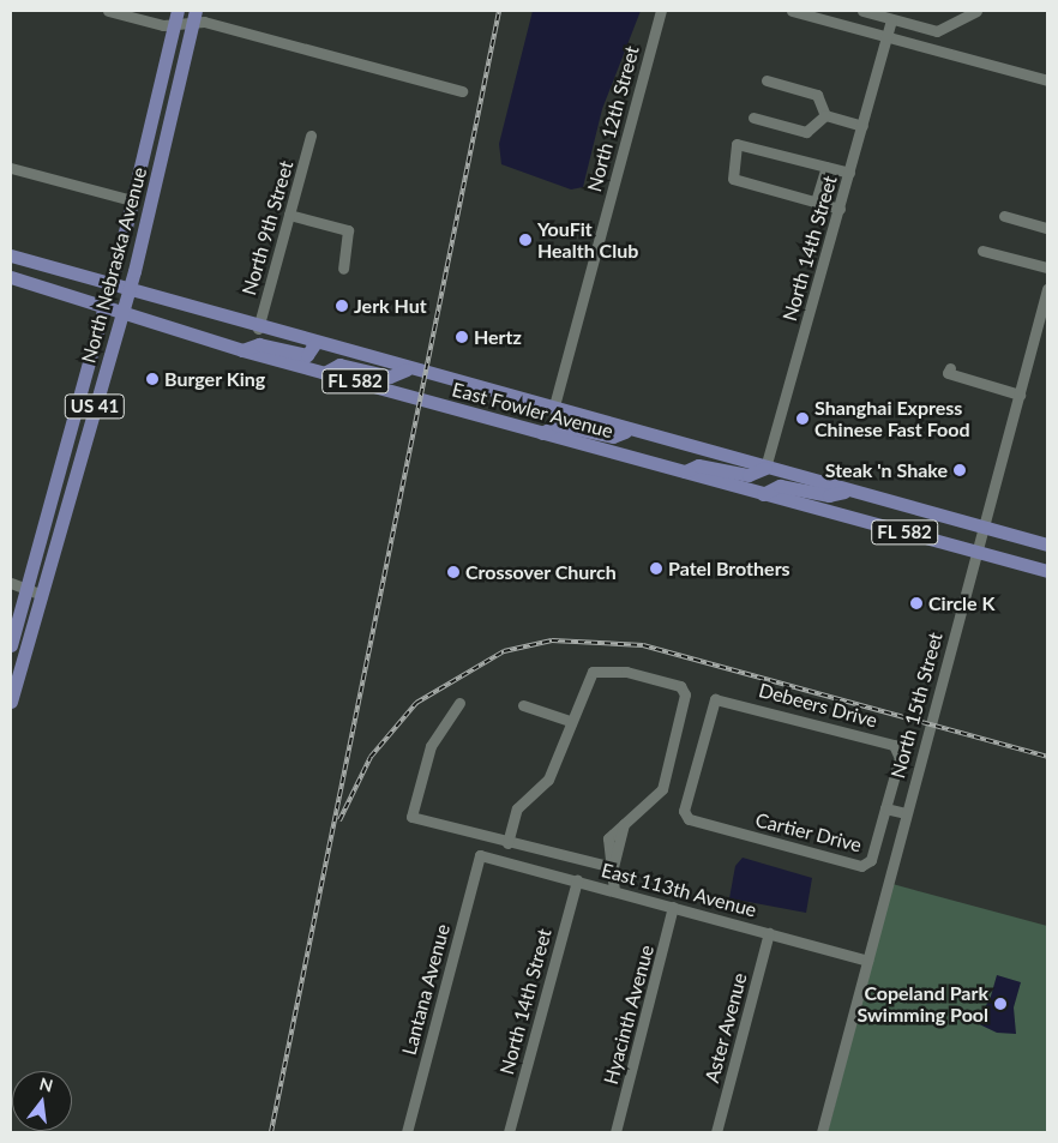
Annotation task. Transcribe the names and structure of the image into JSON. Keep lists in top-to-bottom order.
{
  "streets": {
    "main road": [
      "North Nebraska Avenue",
      "FL 582",
      "US 41",
      "East Fowler Avenue"
    ],
    "street": [
      "North 12th Street",
      "North 9th Street",
      "North 14th Street",
      "Debeers Drive",
      "North 15th Street",
      "Cartier Drive",
      "East 113th Avenue",
      "Lantana Avenue",
      "Hyacinth Avenue",
      "Aster Avenue"
    ]
  },
  "crossings": [
    ["North 12th Street", "East Fowler Avenue"],
    ["North 9th Street", "East Fowler Avenue"],
    ["North 14th Street", "East Fowler Avenue"],
    ["North 14th Street", "East 113th Avenue"],
    ["North Nebraska Avenue", "East Fowler Avenue"],
    ["East Fowler Avenue", "North 15th Street"],
    ["Debeers Drive", "Cartier Drive"],
    ["North 15th Street", "East 113th Avenue"],
    ["East 113th Avenue", "Lantana Avenue"],
    ["East 113th Avenue", "Hyacinth Avenue"],
    ["East 113th Avenue", "Aster Avenue"]
  ],
  "places": [
    "YouFit Health Club",
    "Jerk Hut",
    "Hertz",
    "Burger King",
    "Shanghai Express Chinese Fast Food",
    "Steak 'n Shake",
    "Patel Brothers",
    "Crossover Church",
    "Circle K",
    "Copeland Park Swimming Pool"
  ],
  "north": "top"
}
